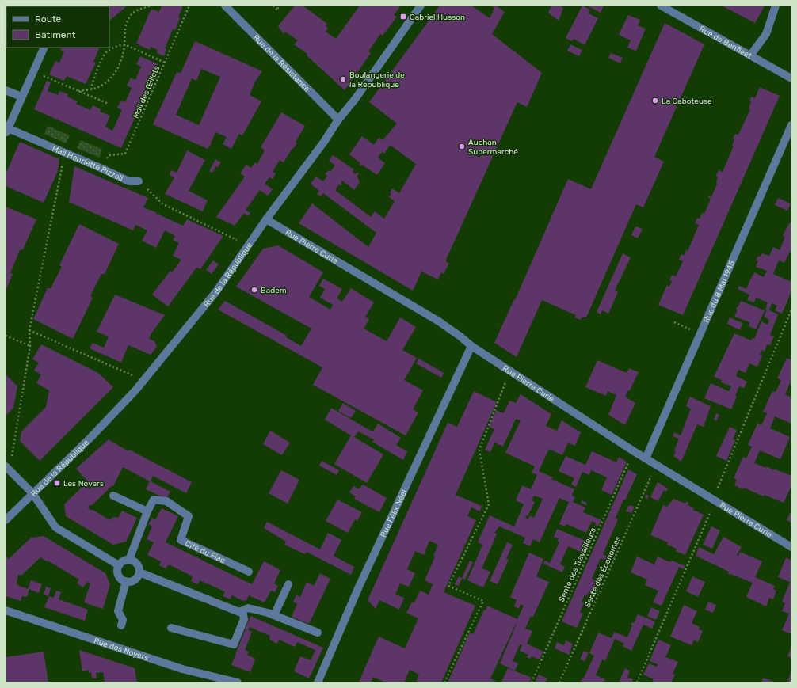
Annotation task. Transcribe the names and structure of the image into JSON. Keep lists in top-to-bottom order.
{
  "streets": {
    "street": [
      "Rue de Benfleet",
      "Rue de la Résistance",
      "Mail Henriette Pizzoli",
      "Rue Pierre Curie",
      "Rue de la République",
      "Rue du 8 Mai 1945",
      "Rue Félix Néel",
      "Cité du Fiac",
      "Rue des Noyers"
    ],
    "path": ["Mail des Œillets", "Sente des Travailleurs", "Sente des Économes"]
  },
  "crossings": [
    ["Rue de la Résistance", "Rue de la République"],
    ["Mail des Œillets", "Mail Henriette Pizzoli"],
    ["Rue Pierre Curie", "Rue de la République"],
    ["Rue Pierre Curie", "Rue du 8 Mai 1945"],
    ["Rue Pierre Curie", "Rue Félix Néel"],
    ["Rue Pierre Curie", "Sente des Travailleurs"],
    ["Rue Pierre Curie", "Sente des Économes"]
  ],
  "places": {
    "transit": ["Gabriel Husson", "Les Noyers"],
    "other": [
      "Boulangerie de la République",
      "La Caboteuse",
      "Auchan Supermarché",
      "Badem"
    ]
  },
  "legend": ["Route", "Bâtiment"]
}
